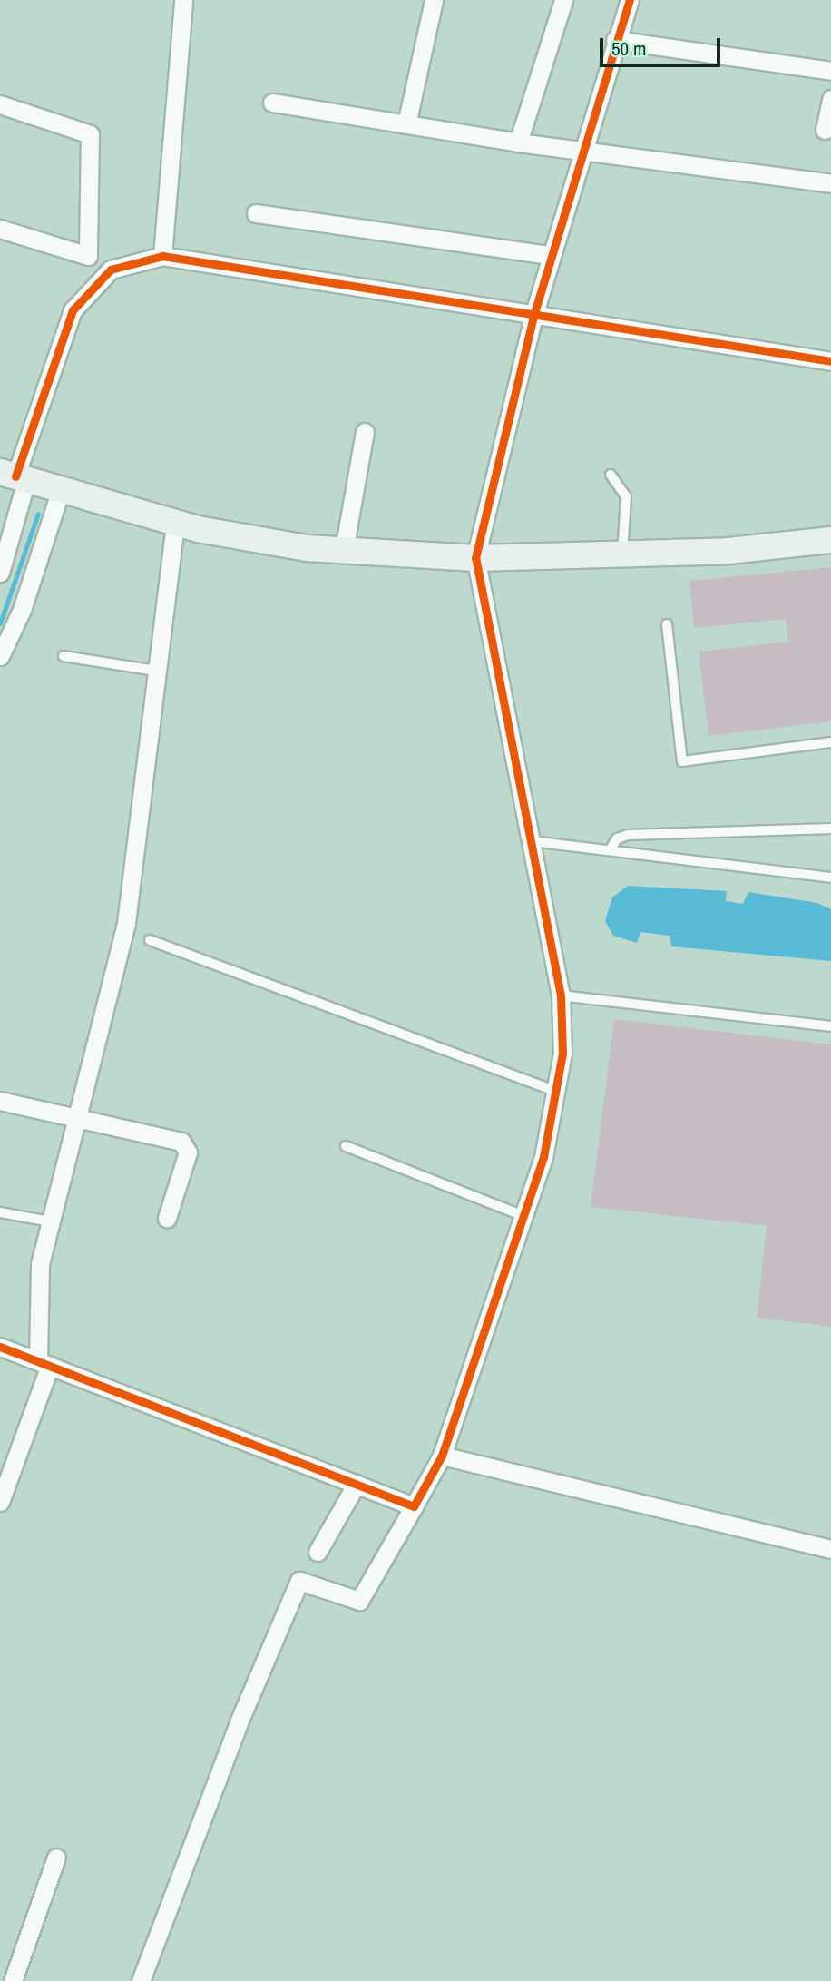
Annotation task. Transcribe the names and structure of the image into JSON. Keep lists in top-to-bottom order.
{
  "scale_bar": "50 m"
}
